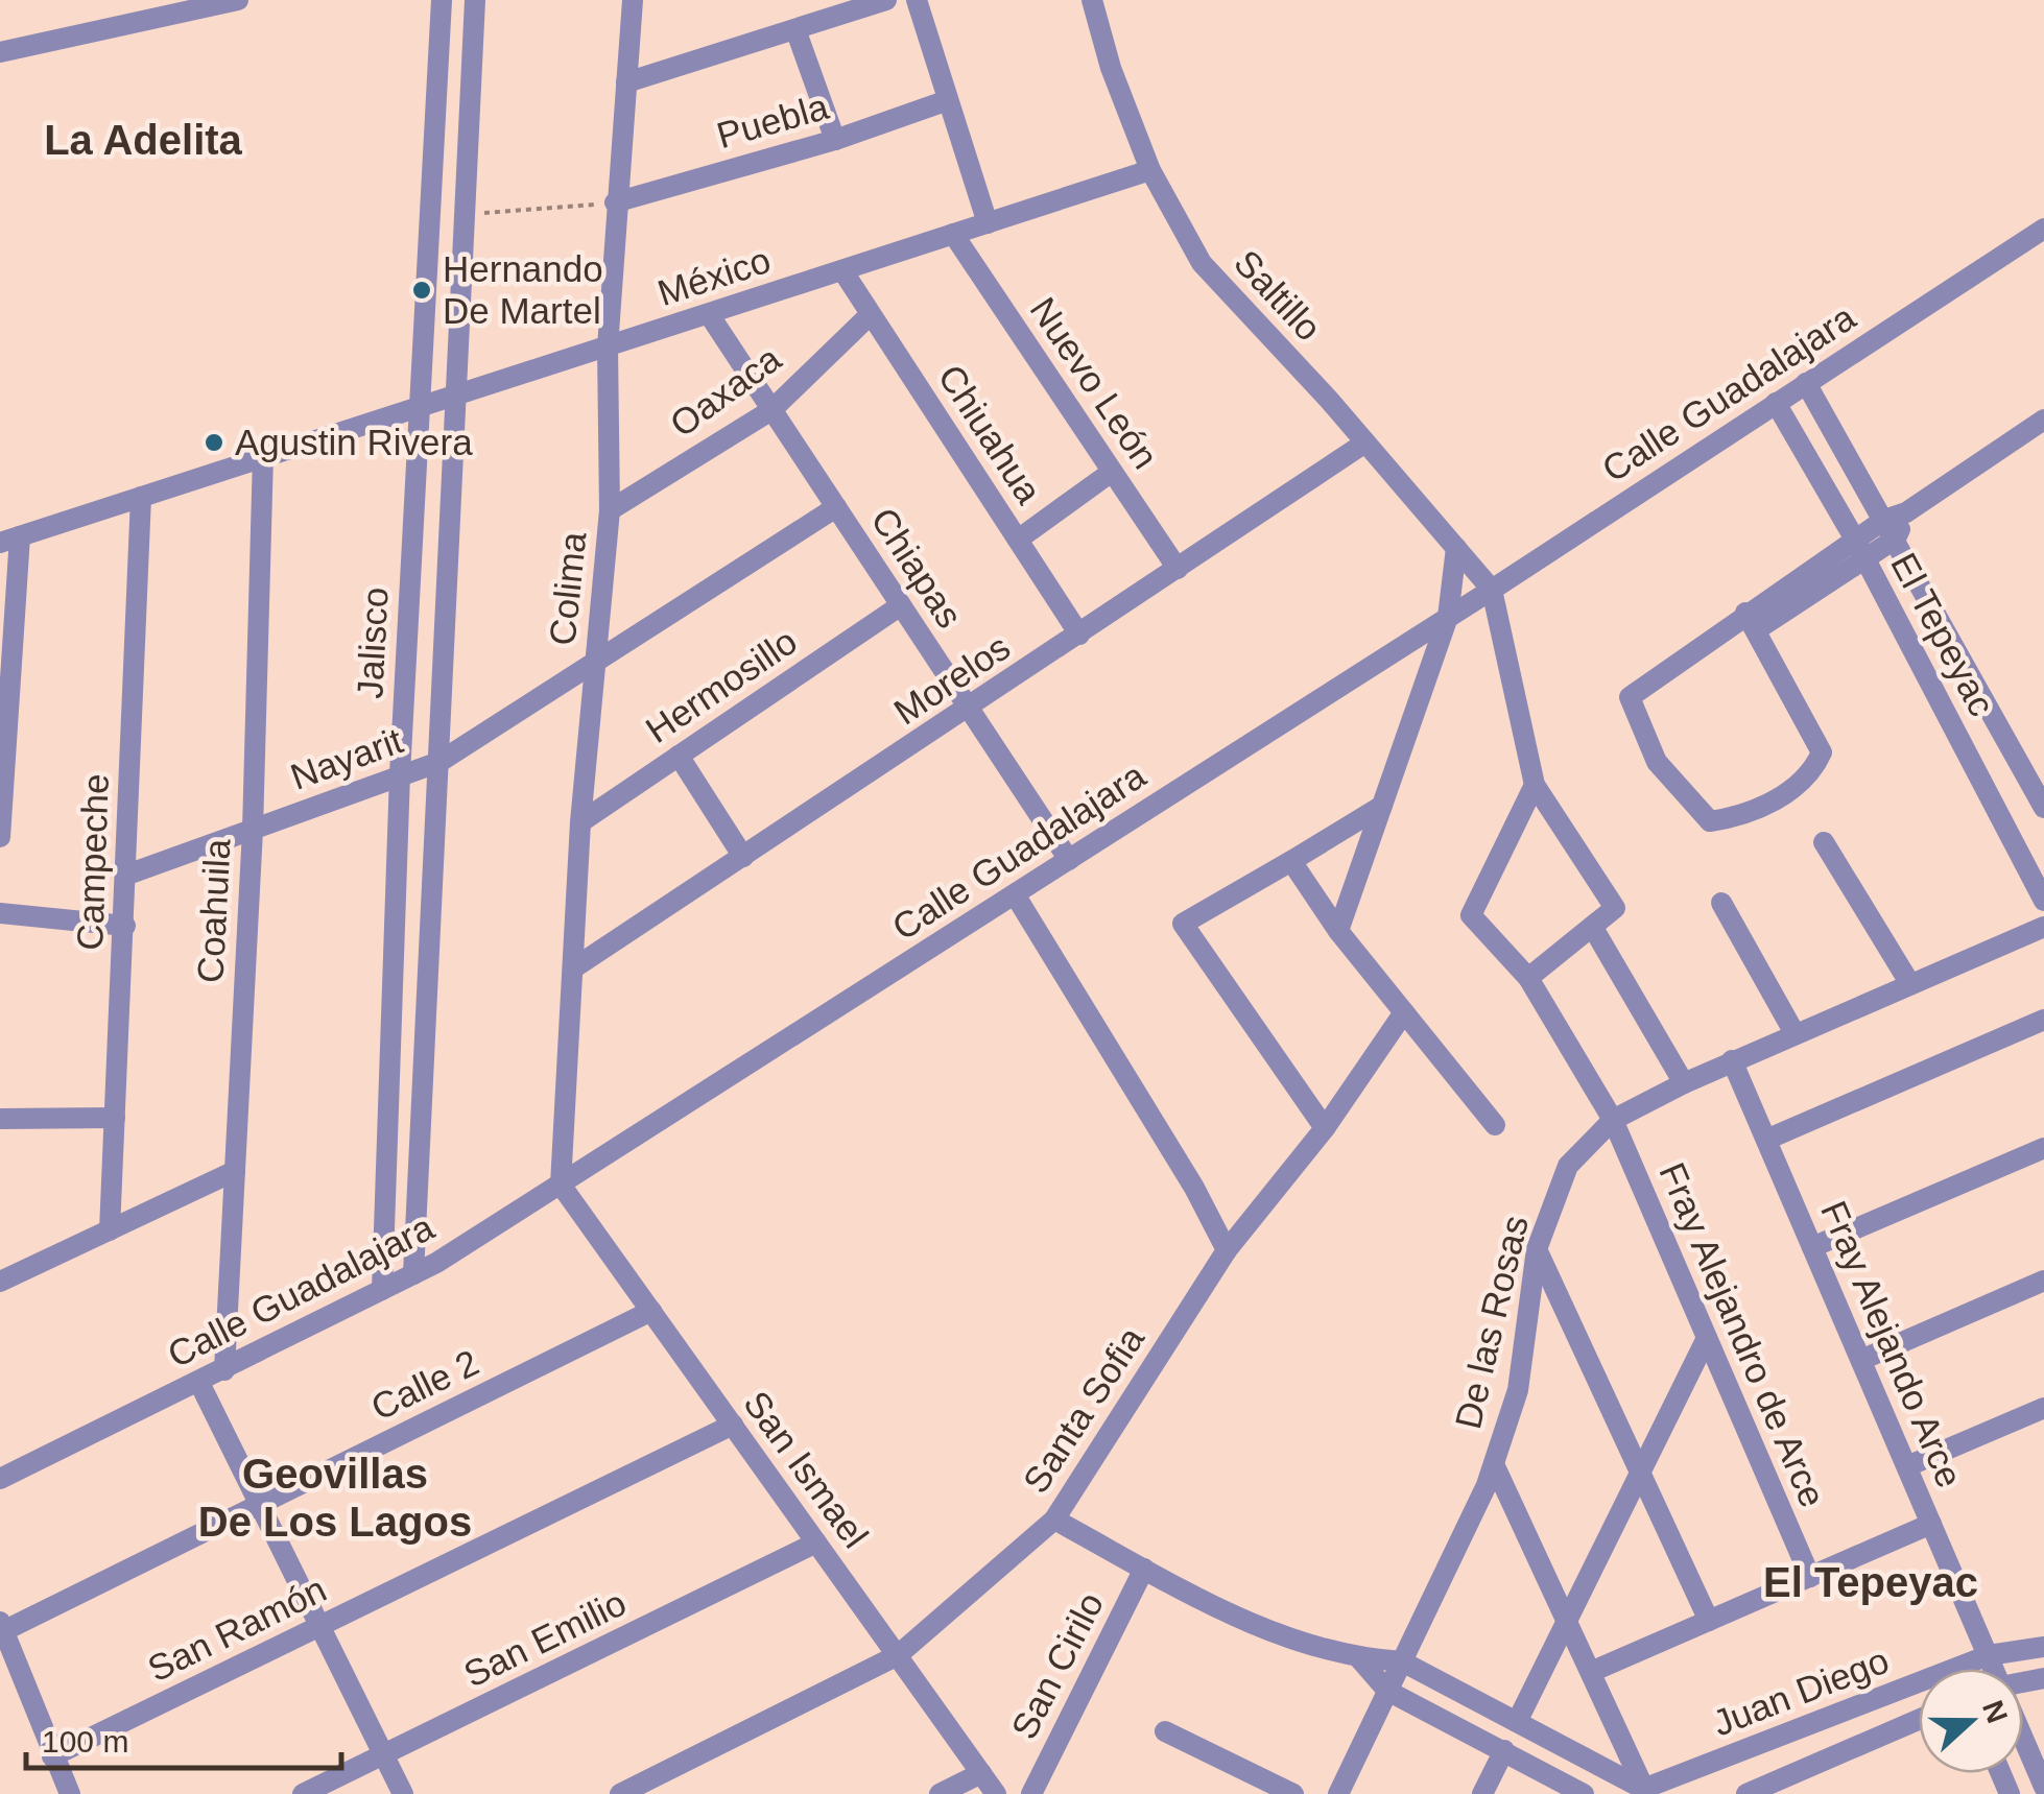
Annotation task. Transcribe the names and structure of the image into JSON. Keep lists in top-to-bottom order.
{
  "streets": {
    "street": [
      "Puebla",
      "México",
      "Saltillo",
      "Nuevo León",
      "Oaxaca",
      "Calle Guadalajara",
      "Chiuahua",
      "Chiapas",
      "Colima",
      "El Tepeyac",
      "Jalisco",
      "Morelos",
      "Hermosillo",
      "Nayarit",
      "Campeche",
      "Coahuila",
      "De las Rosas",
      "Fray Alejandro de Arce",
      "Fray Alejando Arce",
      "Calle 2",
      "Santa Sofia",
      "San Ismael",
      "San Ramón",
      "San Emilio",
      "San Cirilo",
      "Juan Diego"
    ]
  },
  "crossings": [
    ["Puebla", "Colima"],
    ["México", "Saltillo"],
    ["México", "Nuevo León"],
    ["México", "Chiuahua"],
    ["México", "Chiapas"],
    ["México", "Colima"],
    ["México", "Jalisco"],
    ["México", "Campeche"],
    ["México", "Coahuila"],
    ["Saltillo", "Calle Guadalajara"],
    ["Saltillo", "Morelos"],
    ["Nuevo León", "Morelos"],
    ["Oaxaca", "Chiuahua"],
    ["Oaxaca", "Chiapas"],
    ["Oaxaca", "Colima"],
    ["Calle Guadalajara", "Chiapas"],
    ["Calle Guadalajara", "Colima"],
    ["Calle Guadalajara", "El Tepeyac"],
    ["Calle Guadalajara", "Jalisco"],
    ["Calle Guadalajara", "Coahuila"],
    ["Calle Guadalajara", "San Ismael"],
    ["Chiuahua", "Morelos"],
    ["Chiapas", "Morelos"],
    ["Chiapas", "Hermosillo"],
    ["Chiapas", "Nayarit"],
    ["Colima", "Morelos"],
    ["Colima", "Hermosillo"],
    ["Colima", "Nayarit"],
    ["Colima", "San Ismael"],
    ["Jalisco", "Nayarit"],
    ["Nayarit", "Campeche"],
    ["Nayarit", "Coahuila"],
    ["De las Rosas", "Fray Alejandro de Arce"],
    ["De las Rosas", "Fray Alejando Arce"],
    ["Fray Alejando Arce", "Juan Diego"],
    ["Calle 2", "San Ismael"],
    ["Santa Sofia", "San Ismael"],
    ["San Ismael", "San Ramón"],
    ["San Ismael", "San Emilio"]
  ],
  "districts": ["La Adelita", "Geovillas De Los Lagos", "El Tepeyac"],
  "places": ["Hernando De Martel", "Agustin Rivera"],
  "scale_bar": "100 m",
  "north": "right"
}
